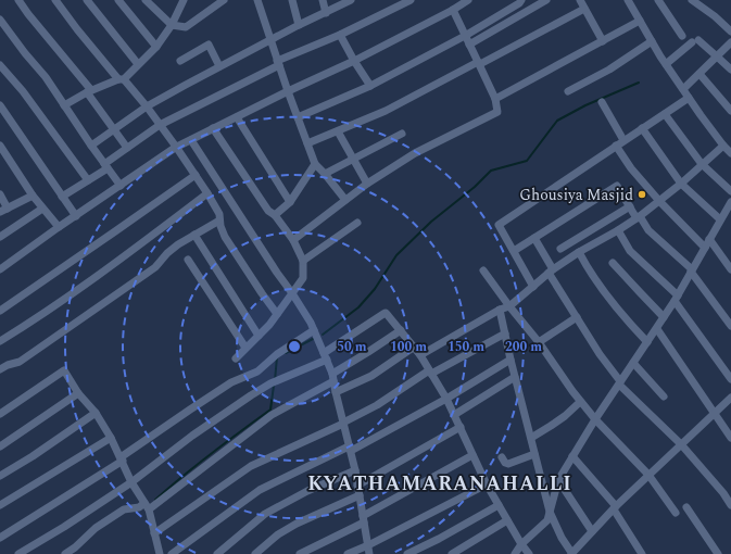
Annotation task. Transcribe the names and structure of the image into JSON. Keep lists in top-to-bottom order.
{
  "districts": ["KYATHAMARANAHALLI"],
  "places": ["Ghousiya Masjid"],
  "rings": [
    "50 m",
    "100 m",
    "150 m",
    "200 m"
  ]
}
